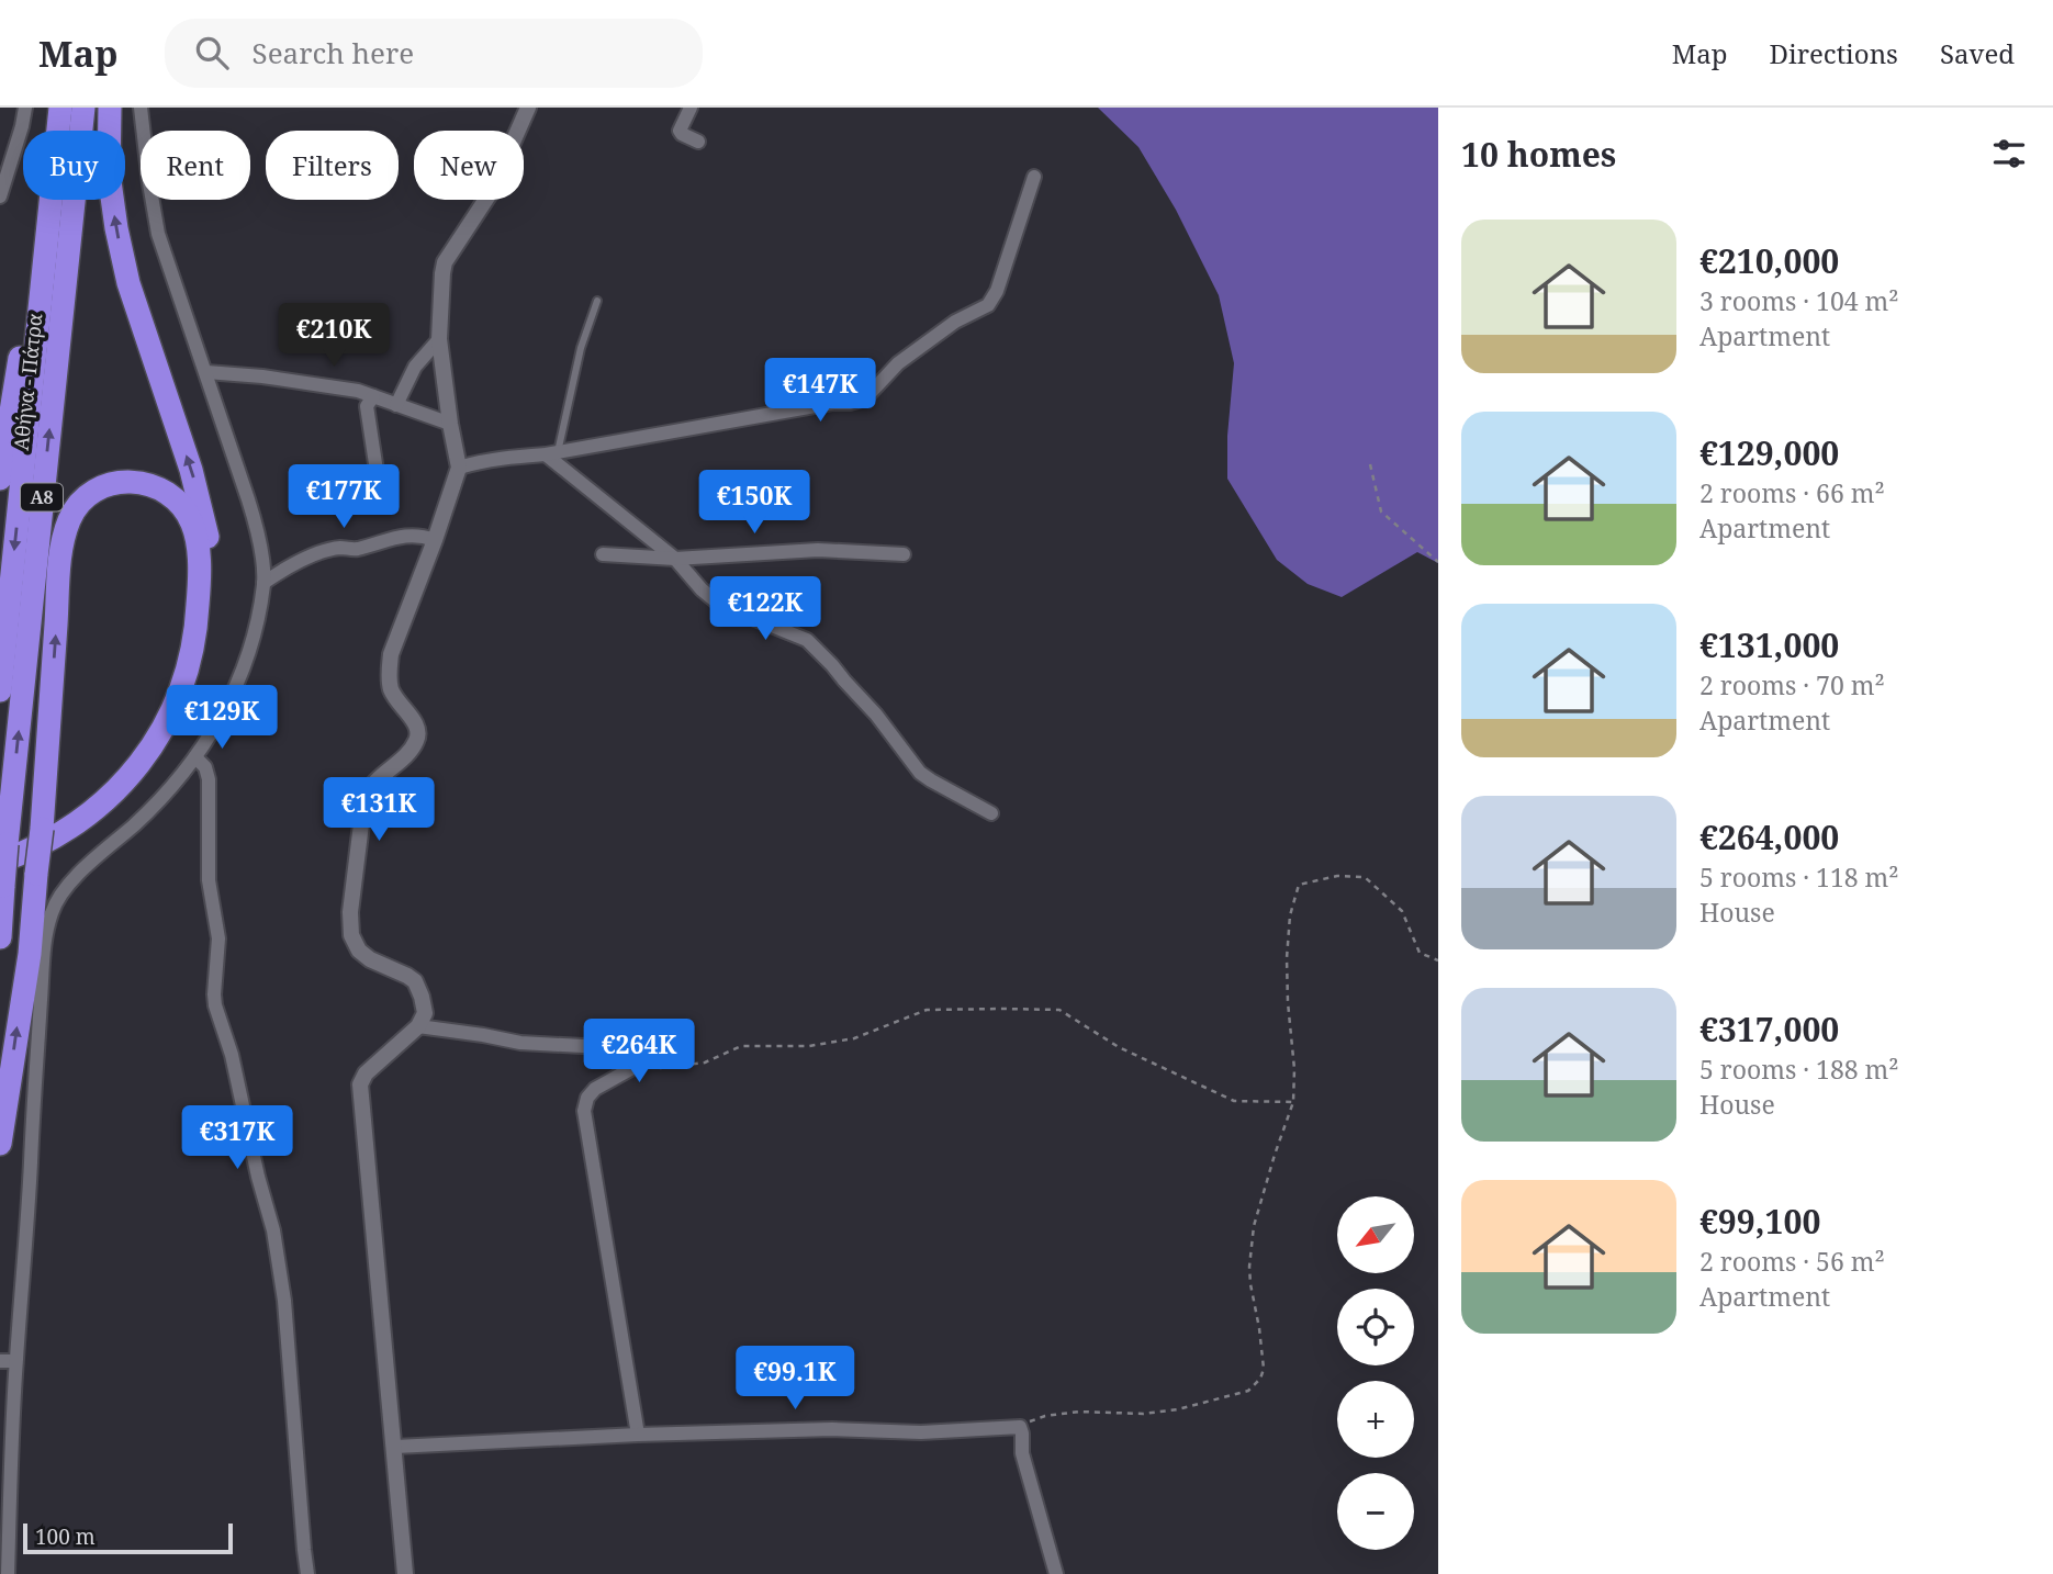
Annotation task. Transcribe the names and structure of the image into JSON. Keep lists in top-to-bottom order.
{
  "streets": {
    "highway": ["Αθήνα - Πάτρα", "Α8"]
  },
  "scale_bar": "100 m",
  "north": "bottom left",
  "page": {
    "header": "Map",
    "search": "Search here",
    "nav": ["Map", "Directions", "Saved"],
    "heading": "10 homes",
    "chip": [
      "Buy",
      "Rent",
      "Filters",
      "New"
    ],
    "list": [
      {
        "name": "€210,000",
        "note": "3 rooms · 104 m² · Apartment"
      },
      {
        "name": "€129,000",
        "note": "2 rooms · 66 m² · Apartment"
      },
      {
        "name": "€131,000",
        "note": "2 rooms · 70 m² · Apartment"
      },
      {
        "name": "€264,000",
        "note": "5 rooms · 118 m² · House"
      },
      {
        "name": "€317,000",
        "note": "5 rooms · 188 m² · House"
      },
      {
        "name": "€99,100",
        "note": "2 rooms · 56 m² · Apartment"
      }
    ],
    "price": [
      "€210K",
      "€147K",
      "€177K",
      "€150K",
      "€122K",
      "€129K",
      "€131K",
      "€264K",
      "€317K",
      "€99.1K"
    ],
    "map_buttons": ["+", "−"],
    "scale": "100 m"
  }
}
